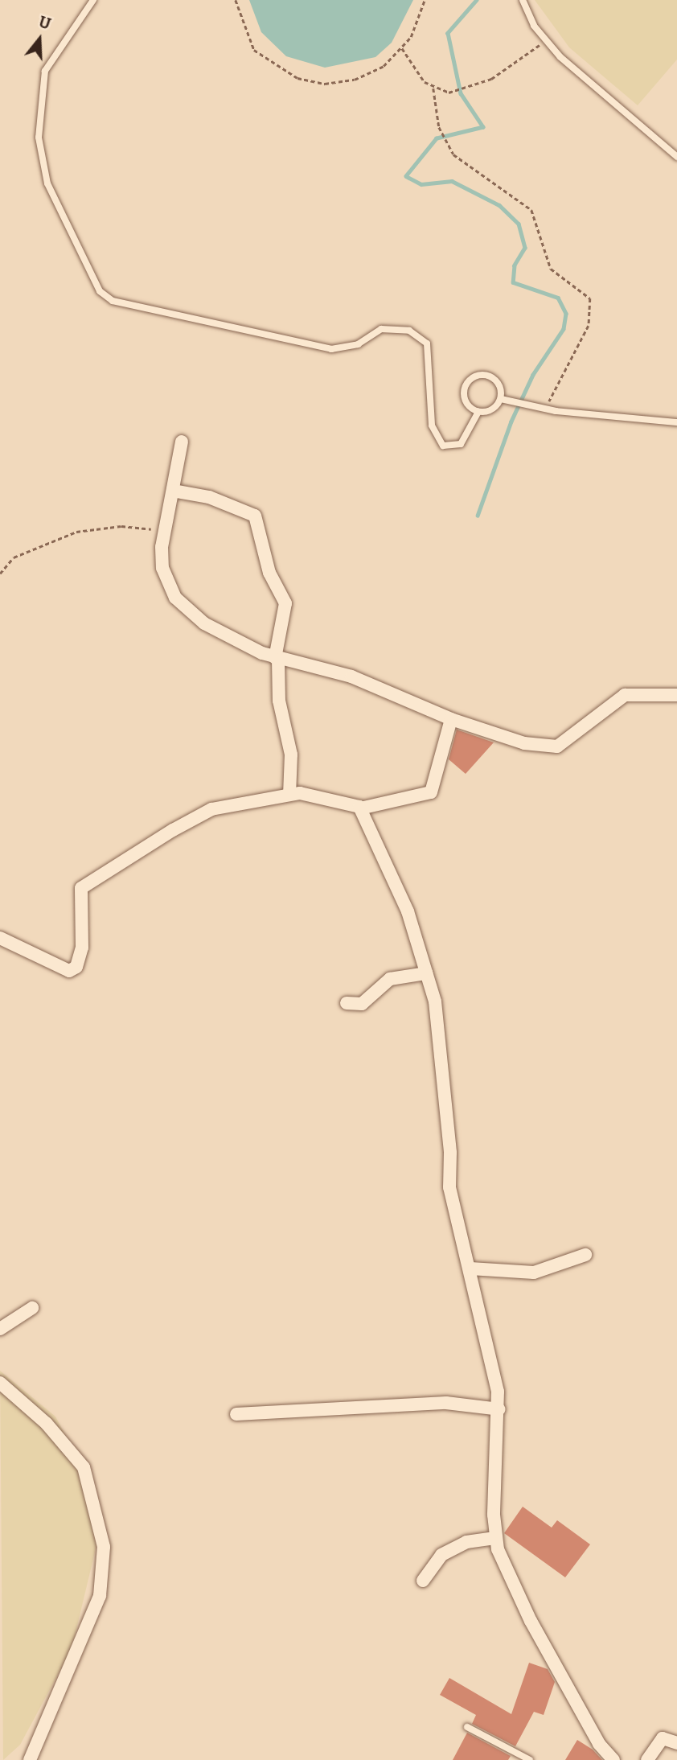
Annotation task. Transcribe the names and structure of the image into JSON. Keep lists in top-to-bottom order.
{
  "north": "top"
}
